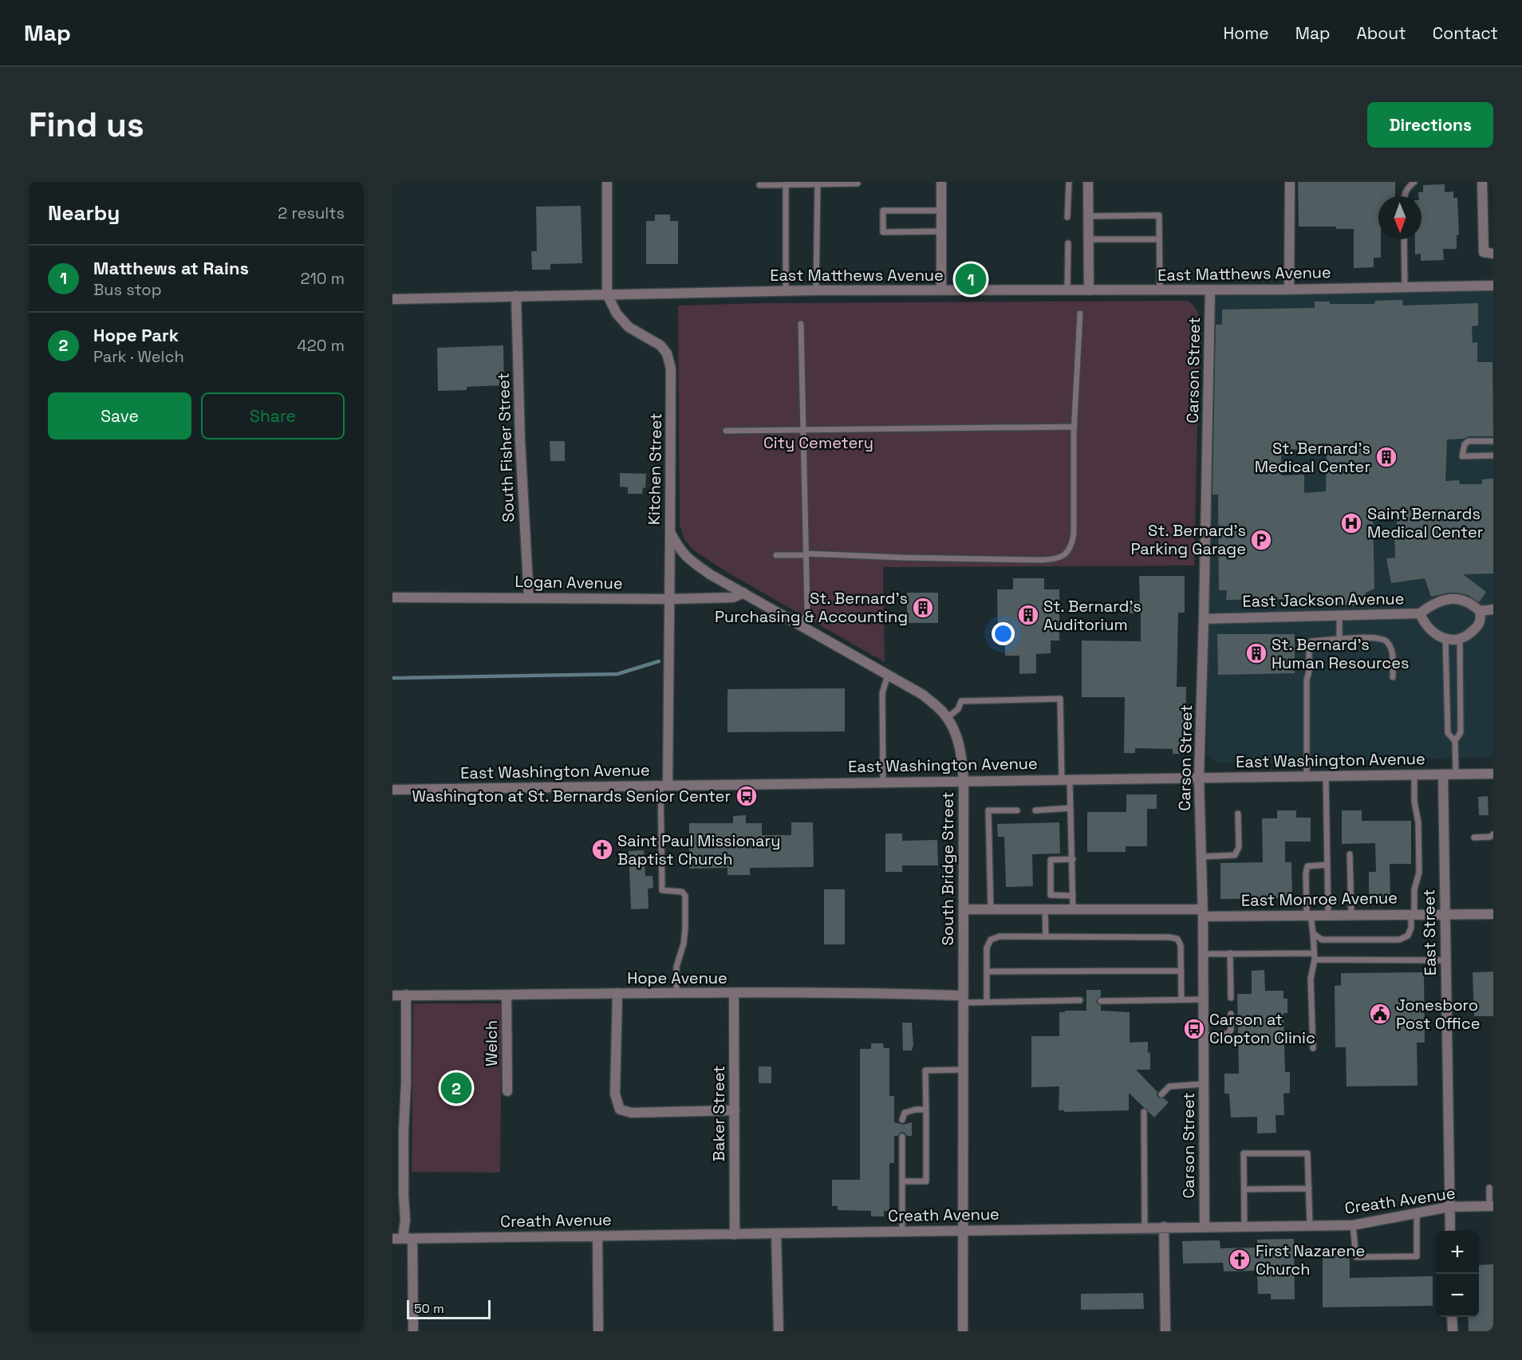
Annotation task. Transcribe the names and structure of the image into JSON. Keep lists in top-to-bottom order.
{
  "streets": {
    "street": [
      "East Matthews Avenue",
      "Carson Street",
      "South Fisher Street",
      "Kitchen Street",
      "Logan Avenue",
      "East Jackson Avenue",
      "East Washington Avenue",
      "South Bridge Street",
      "East Monroe Avenue",
      "East Street",
      "Hope Avenue",
      "Welch",
      "Baker Street",
      "Creath Avenue"
    ]
  },
  "crossings": [
    ["East Matthews Avenue", "Carson Street"],
    ["East Matthews Avenue", "South Fisher Street"],
    ["East Matthews Avenue", "Kitchen Street"],
    ["Carson Street", "East Jackson Avenue"],
    ["Carson Street", "East Washington Avenue"],
    ["Carson Street", "East Monroe Avenue"],
    ["Carson Street", "Creath Avenue"],
    ["South Fisher Street", "Logan Avenue"],
    ["Kitchen Street", "Logan Avenue"],
    ["Kitchen Street", "East Washington Avenue"],
    ["Kitchen Street", "South Bridge Street"],
    ["Logan Avenue", "South Bridge Street"],
    ["East Washington Avenue", "South Bridge Street"],
    ["East Washington Avenue", "East Street"],
    ["South Bridge Street", "East Monroe Avenue"],
    ["South Bridge Street", "Hope Avenue"],
    ["South Bridge Street", "Creath Avenue"],
    ["East Monroe Avenue", "East Street"],
    ["East Street", "Creath Avenue"],
    ["Hope Avenue", "Welch"],
    ["Hope Avenue", "Baker Street"],
    ["Baker Street", "Creath Avenue"]
  ],
  "parks": ["City Cemetery"],
  "places": {
    "building": [
      "St. Bernard's Medical Center",
      "St. Bernard's Purchasing & Accounting",
      "St. Bernard's Auditorium",
      "St. Bernard's Human Resources"
    ],
    "hospital": ["Saint Bernards Medical Center"],
    "parking": ["St. Bernard's Parking Garage"],
    "bus stop": ["Washington at St. Bernards Senior Center", "Carson at Clopton Clinic"],
    "church": ["Saint Paul Missionary Baptist Church", "First Nazarene Church"],
    "public building": ["Jonesboro Post Office"]
  },
  "scale_bar": "50 m",
  "north": "bottom",
  "page": {
    "header": "Map",
    "nav": [
      "Home",
      "Map",
      "About",
      "Contact"
    ],
    "buttons": [
      "Directions",
      ["Save", "Share"]
    ],
    "title": "Find us",
    "heading": ["Nearby", "2 results"],
    "list": [
      {
        "mark": "1",
        "name": "Matthews at Rains",
        "note": "Bus stop",
        "value": "210 m"
      },
      {
        "mark": "2",
        "name": "Hope Park",
        "note": "Park · Welch",
        "value": "420 m"
      }
    ],
    "pins": ["1", "2"],
    "map_buttons": ["+", "−"],
    "scale": "50 m"
  }
}
